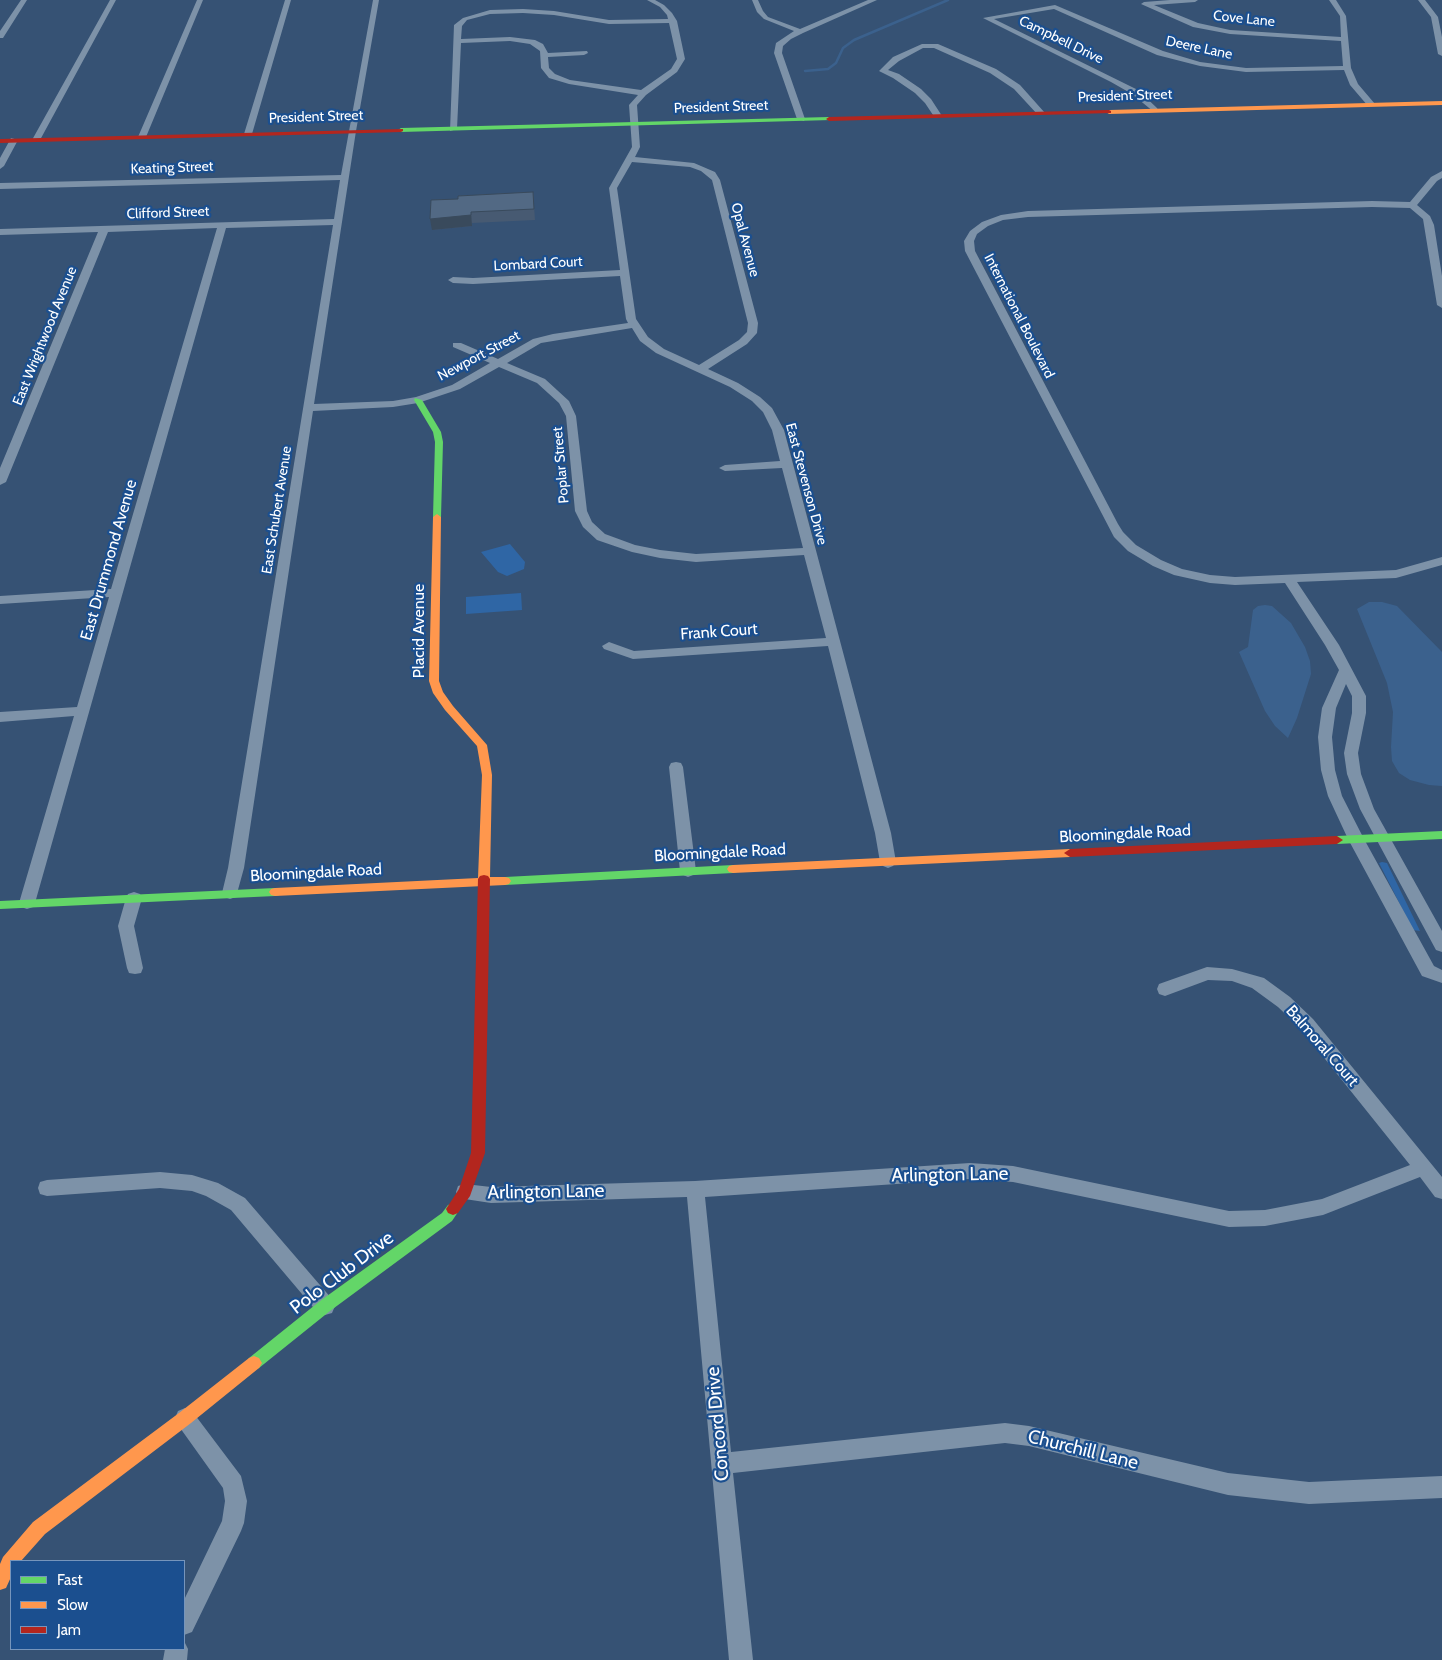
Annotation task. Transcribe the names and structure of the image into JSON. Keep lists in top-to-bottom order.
{
  "streets": {
    "street": [
      "Cove Lane",
      "Campbell Drive",
      "Deere Lane",
      "President Street",
      "Keating Street",
      "Clifford Street",
      "Opal Avenue",
      "Lombard Court",
      "International Boulevard",
      "East Wrightwood Avenue",
      "Newport Street",
      "Poplar Street",
      "East Stevenson Drive",
      "East Schubert Avenue",
      "East Drummond Avenue",
      "Placid Avenue",
      "Frank Court",
      "Bloomingdale Road",
      "Balmoral Court",
      "Arlington Lane",
      "Polo Club Drive",
      "Concord Drive",
      "Churchill Lane"
    ]
  },
  "crossings": [
    ["Campbell Drive", "Deere Lane"],
    ["Campbell Drive", "President Street"],
    ["President Street", "East Schubert Avenue"],
    ["Keating Street", "East Schubert Avenue"],
    ["Clifford Street", "East Wrightwood Avenue"],
    ["Clifford Street", "East Schubert Avenue"],
    ["Clifford Street", "East Drummond Avenue"],
    ["Opal Avenue", "East Stevenson Drive"],
    ["Newport Street", "Poplar Street"],
    ["Newport Street", "East Stevenson Drive"],
    ["Newport Street", "East Schubert Avenue"],
    ["Newport Street", "Placid Avenue"],
    ["Poplar Street", "East Stevenson Drive"],
    ["East Stevenson Drive", "Frank Court"],
    ["East Stevenson Drive", "Bloomingdale Road"],
    ["East Schubert Avenue", "Bloomingdale Road"],
    ["East Drummond Avenue", "Bloomingdale Road"],
    ["Placid Avenue", "Bloomingdale Road"],
    ["Placid Avenue", "Polo Club Drive"],
    ["Bloomingdale Road", "Polo Club Drive"],
    ["Balmoral Court", "Arlington Lane"],
    ["Arlington Lane", "Polo Club Drive"],
    ["Arlington Lane", "Concord Drive"],
    ["Concord Drive", "Churchill Lane"]
  ],
  "legend": ["Fast", "Slow", "Jam"]
}
